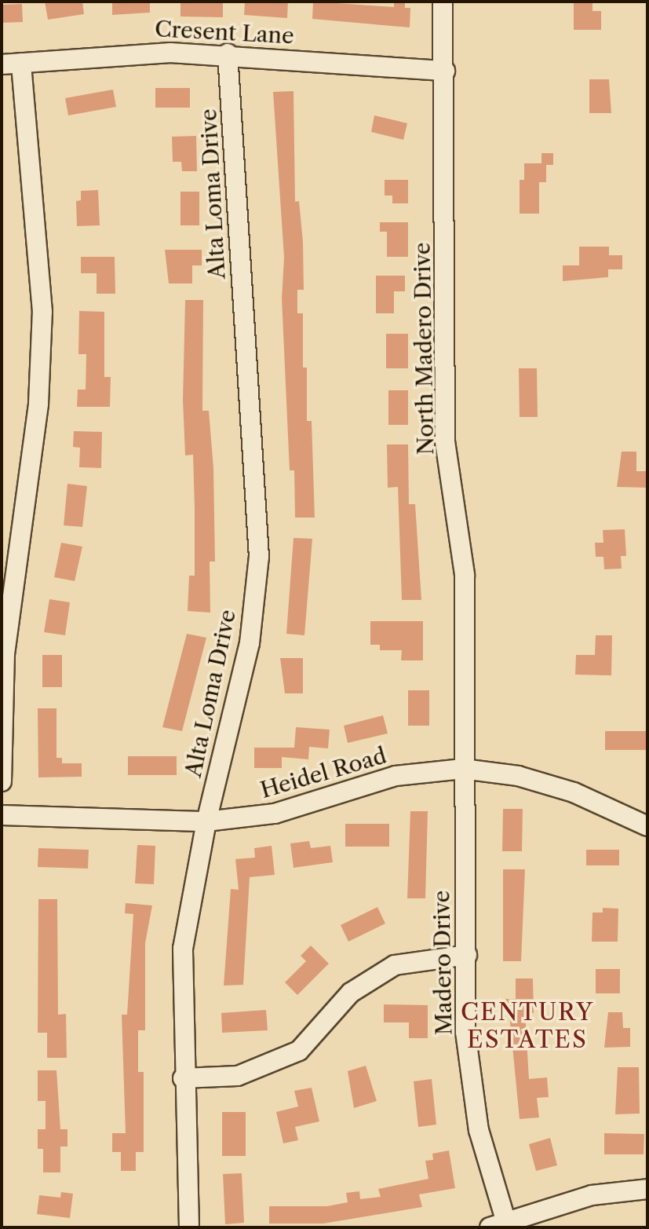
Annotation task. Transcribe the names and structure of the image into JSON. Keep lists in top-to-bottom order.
{
  "streets": {
    "street": [
      "Cresent Lane",
      "Alta Loma Drive",
      "North Madero Drive",
      "Heidel Road",
      "Madero Drive"
    ]
  },
  "crossings": [
    ["Cresent Lane", "Alta Loma Drive"],
    ["Cresent Lane", "North Madero Drive"],
    ["Alta Loma Drive", "Heidel Road"],
    ["North Madero Drive", "Heidel Road"],
    ["North Madero Drive", "Madero Drive"],
    ["Heidel Road", "Madero Drive"]
  ],
  "districts": ["CENTURY ESTATES"]
}
